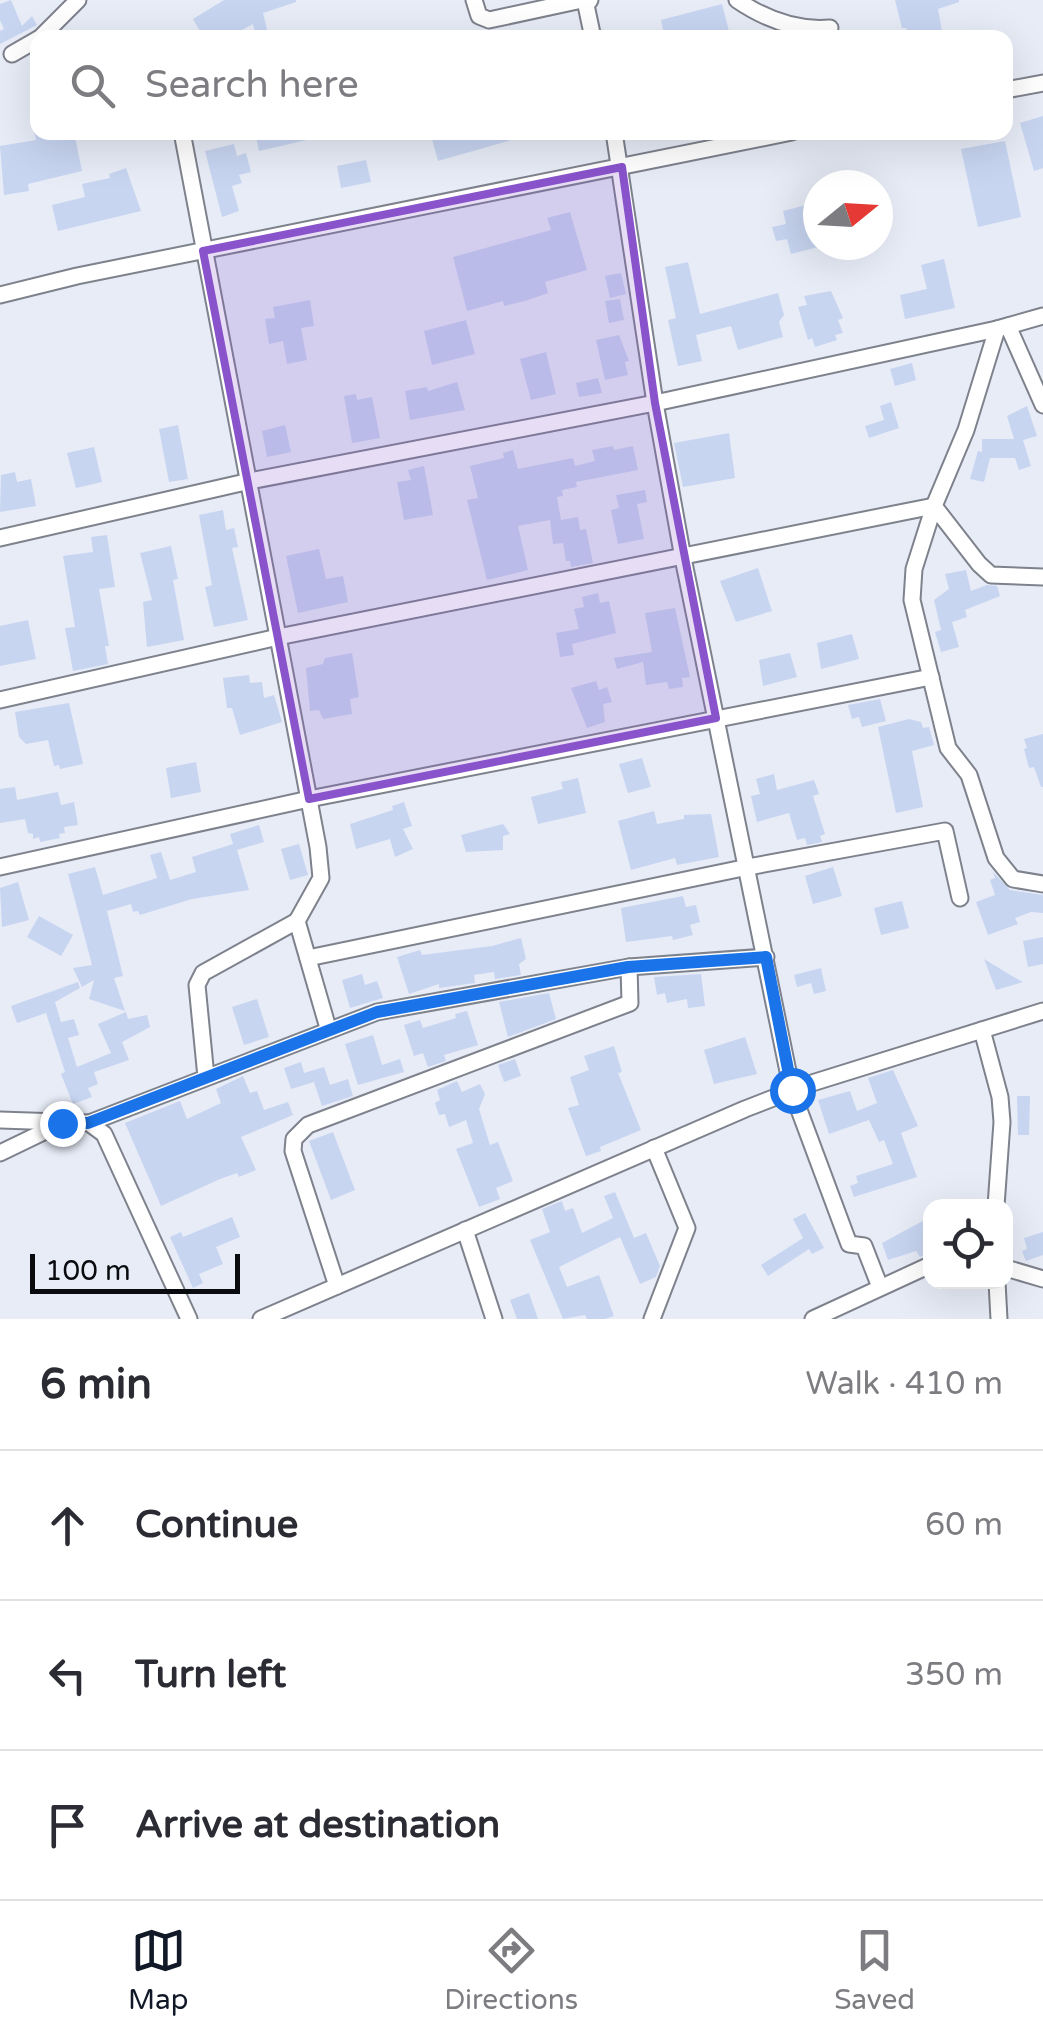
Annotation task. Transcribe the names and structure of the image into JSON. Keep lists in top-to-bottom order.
{
  "scale_bar": "100 m",
  "north": "right",
  "page": {
    "search": "Search here",
    "scale": "100 m",
    "heading": ["6 min", "Walk · 410 m"],
    "list": [
      ["Continue", "60 m"],
      ["Turn left", "350 m"],
      "Arrive at destination"
    ],
    "nav": ["Map", "Directions", "Saved"]
  }
}
